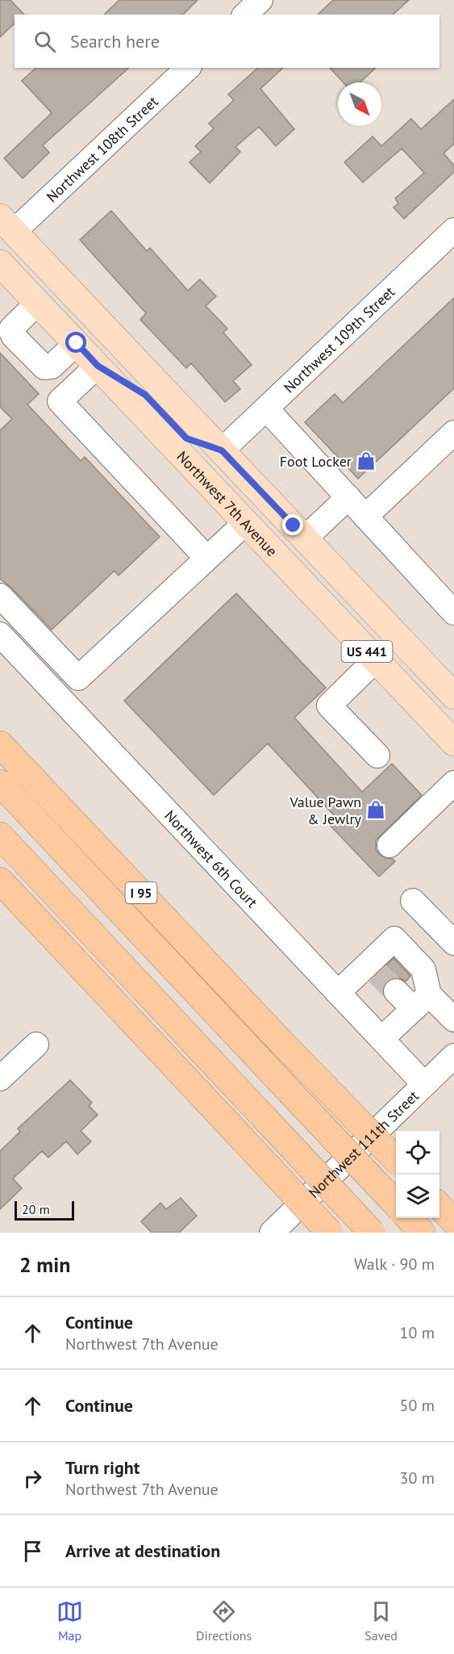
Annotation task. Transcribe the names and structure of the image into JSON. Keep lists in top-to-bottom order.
{
  "streets": {
    "highway": ["I 95"],
    "main road": ["Northwest 7th Avenue", "US 441"],
    "street": [
      "Northwest 108th Street",
      "Northwest 109th Street",
      "Northwest 6th Court",
      "Northwest 111th Street"
    ]
  },
  "crossings": [
    ["Northwest 108th Street", "US 441"],
    ["Northwest 109th Street", "US 441"],
    ["Northwest 6th Court", "Northwest 111th Street"]
  ],
  "places": {
    "shop": ["Foot Locker", "Value Pawn & Jewlry"]
  },
  "scale_bar": "20 m",
  "north": "bottom right",
  "page": {
    "search": "Search here",
    "scale": "20 m",
    "heading": ["2 min", "Walk · 90 m"],
    "list": [
      ["Continue", "Northwest 7th Avenue", "10 m"],
      ["Continue", "50 m"],
      ["Turn right", "Northwest 7th Avenue", "30 m"],
      "Arrive at destination"
    ],
    "nav": ["Map", "Directions", "Saved"]
  }
}
